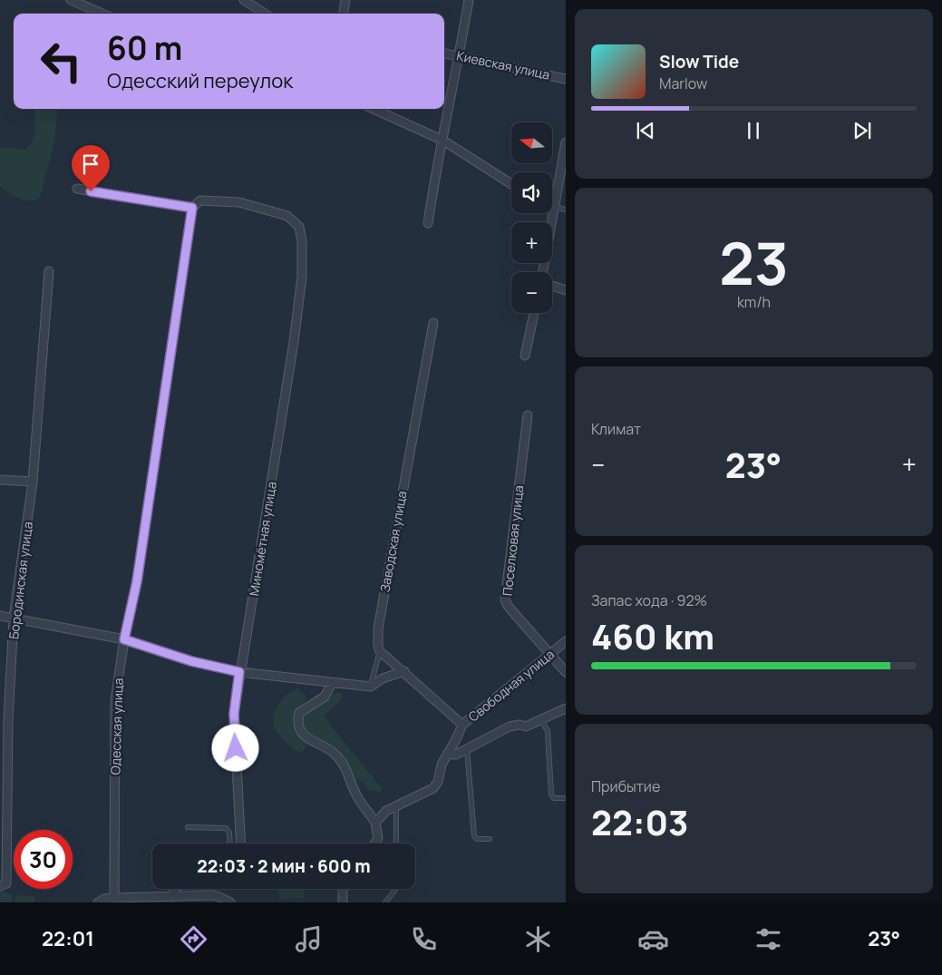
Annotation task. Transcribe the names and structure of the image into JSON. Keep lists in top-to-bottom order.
{
  "streets": {
    "street": [
      "Киевская улица",
      "Миномётная улица",
      "Поселковая улица",
      "Заводская улица",
      "Бородинская улица",
      "Свободная улица",
      "Одесская улица"
    ]
  },
  "crossings": [
    ["Миномётная улица", "Одесская улица"],
    ["Поселковая улица", "Свободная улица"]
  ],
  "north": "left",
  "page": {
    "turn": ["60 m", "Одесский переулок"],
    "song": ["Slow Tide", "Marlow"],
    "map_buttons": ["+", "−"],
    "tile": [
      ["23", "km/h"],
      "Климат",
      ["Запас хода · 92%", "460 km"],
      ["Прибытие", "22:03"]
    ],
    "heat": ["−", "23°", "+"],
    "limit": "30",
    "trip": "22:03 · 2 мин · 600 m",
    "tabs": ["22:01", "23°"]
  }
}
